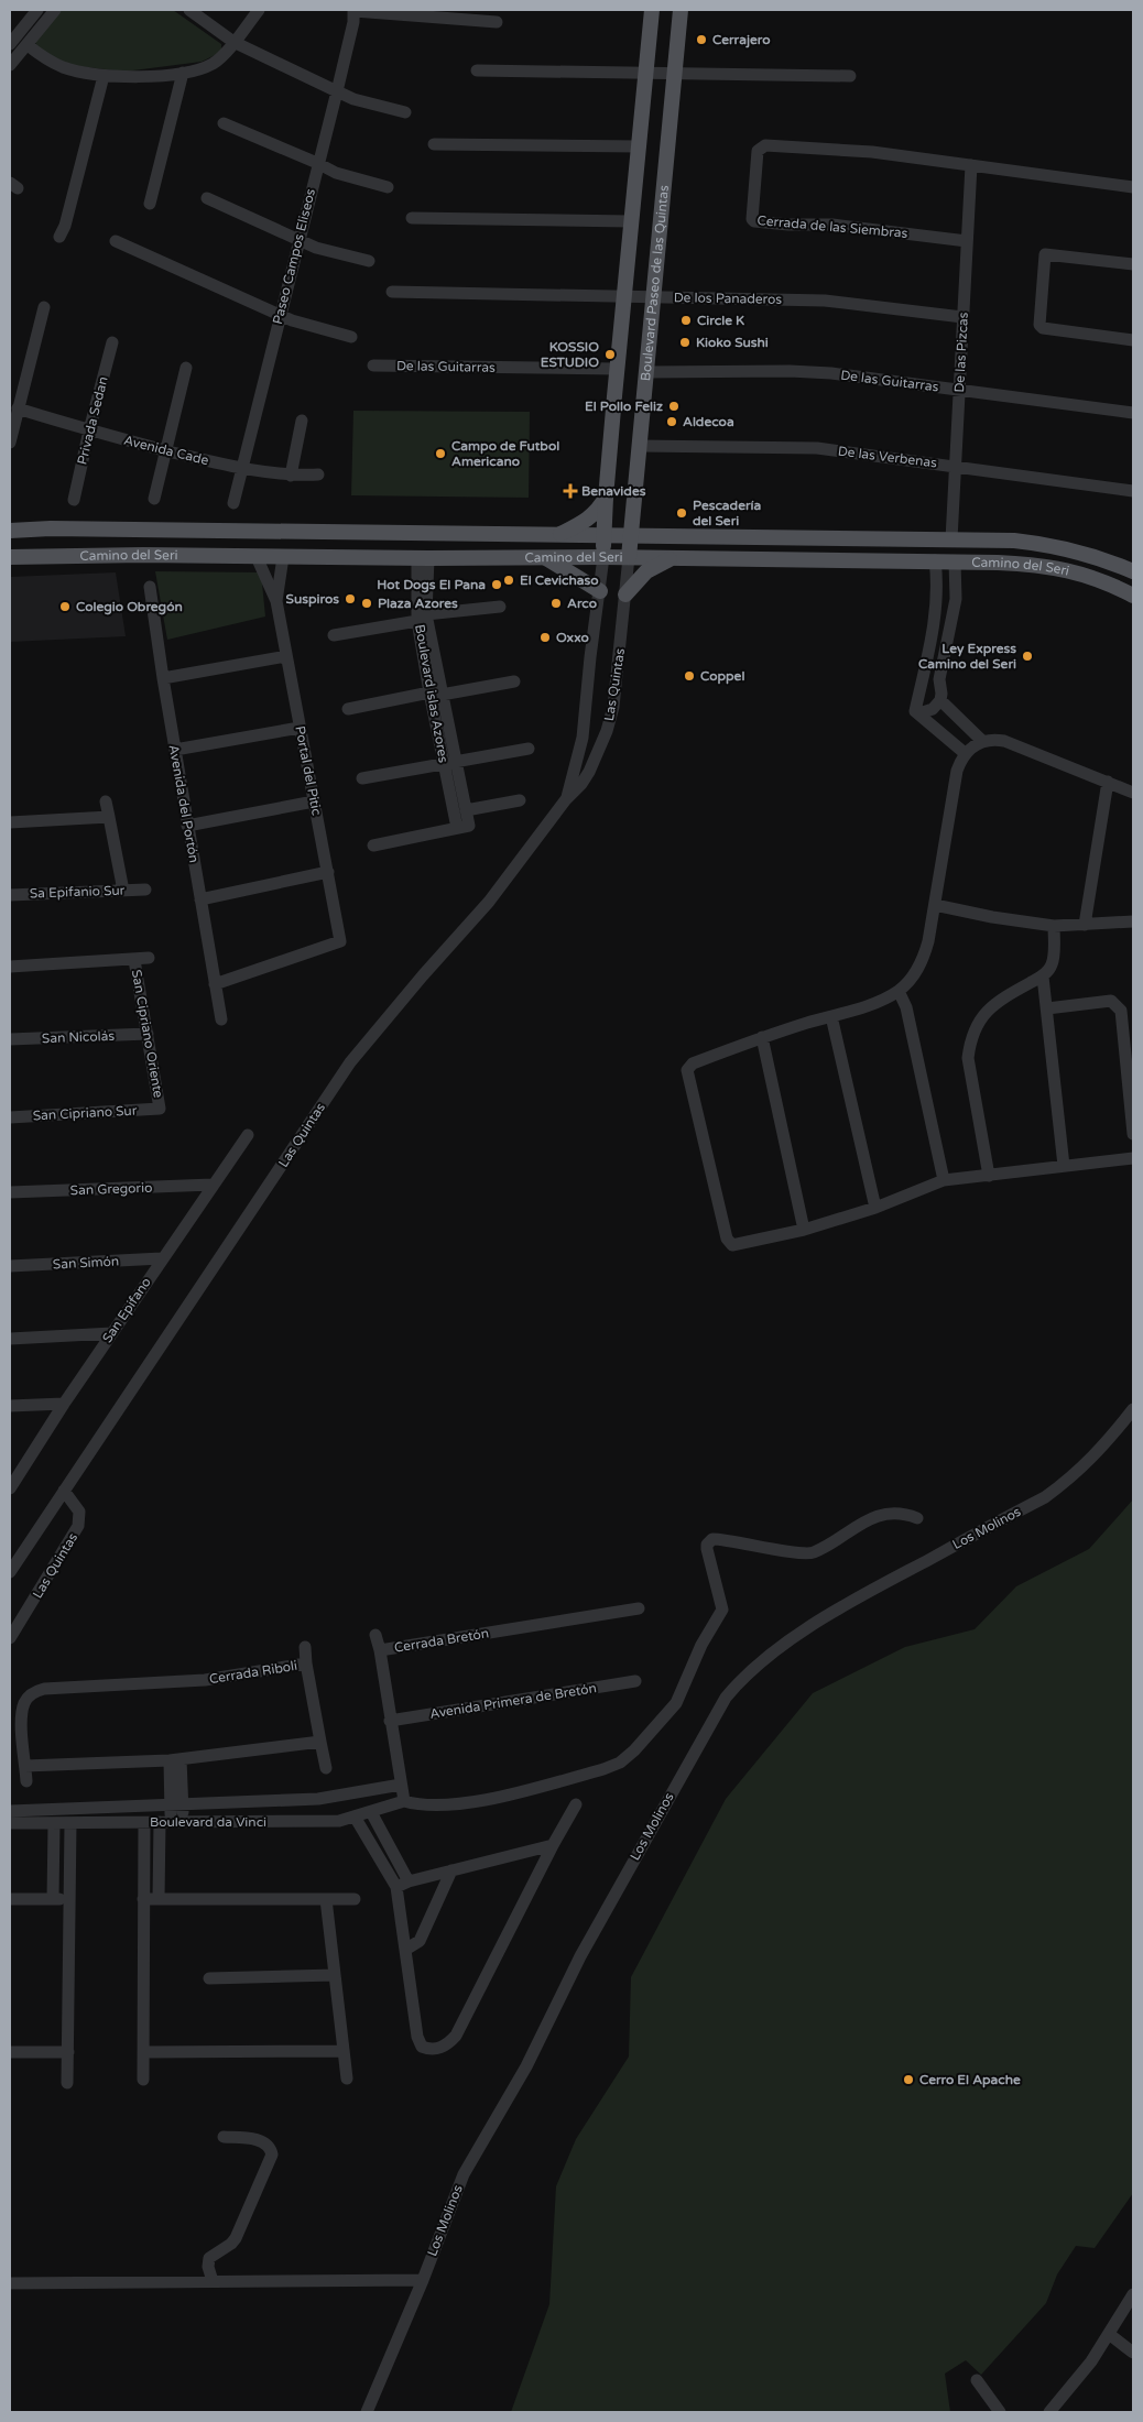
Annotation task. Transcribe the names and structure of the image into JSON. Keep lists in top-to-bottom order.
{
  "streets": {
    "main road": ["Boulevard Paseo de las Quintas", "Camino del Seri"],
    "street": [
      "Cerrada de las Siembras",
      "Paseo Campos Eliseos",
      "De los Panaderos",
      "De las Pizcas",
      "De las Guitarras",
      "Privada Sedan",
      "Avenida Cade",
      "De las Verbenas",
      "Las Quintas",
      "Boulevard islas Azores",
      "Portal del Pitic",
      "Avenida del Portón",
      "Sa Epifanio Sur",
      "San Cipriano Oriente",
      "San Nicolás",
      "San Cipriano Sur",
      "San Gregorio",
      "San Simón",
      "San Epifano",
      "Los Molinos",
      "Cerrada Bretón",
      "Cerrada Riboli",
      "Avenida Primera de Bretón",
      "Boulevard da Vinci"
    ]
  },
  "crossings": [
    ["Cerrada de las Siembras", "De las Pizcas"],
    ["Paseo Campos Eliseos", "Avenida Cade"],
    ["Boulevard Paseo de las Quintas", "De los Panaderos"],
    ["Boulevard Paseo de las Quintas", "De las Guitarras"],
    ["Boulevard Paseo de las Quintas", "De las Verbenas"],
    ["Boulevard Paseo de las Quintas", "Camino del Seri"],
    ["Boulevard Paseo de las Quintas", "Las Quintas"],
    ["De los Panaderos", "De las Pizcas"],
    ["De las Pizcas", "De las Guitarras"],
    ["De las Pizcas", "De las Verbenas"],
    ["De las Pizcas", "Camino del Seri"],
    ["Privada Sedan", "Avenida Cade"],
    ["Camino del Seri", "Las Quintas"],
    ["Camino del Seri", "Boulevard islas Azores"],
    ["Camino del Seri", "Portal del Pitic"],
    ["Portal del Pitic", "Avenida del Portón"],
    ["San Cipriano Oriente", "San Nicolás"],
    ["San Cipriano Oriente", "San Cipriano Sur"],
    ["San Gregorio", "San Epifano"],
    ["San Simón", "San Epifano"],
    ["Cerrada Bretón", "Avenida Primera de Bretón"],
    ["Cerrada Bretón", "Boulevard da Vinci"]
  ],
  "places": {
    "other": [
      "Cerrajero",
      "Circle K",
      "Kioko Sushi",
      "KOSSIO ESTUDIO",
      "El Pollo Feliz",
      "Aldecoa",
      "Campo de Futbol Americano",
      "Pescadería del Seri",
      "El Cevichaso",
      "Hot Dogs El Pana",
      "Suspiros",
      "Plaza Azores",
      "Arco",
      "Colegio Obregón",
      "Oxxo",
      "Ley Express Camino del Seri",
      "Coppel",
      "Cerro El Apache"
    ],
    "health": ["Benavides"]
  }
}
